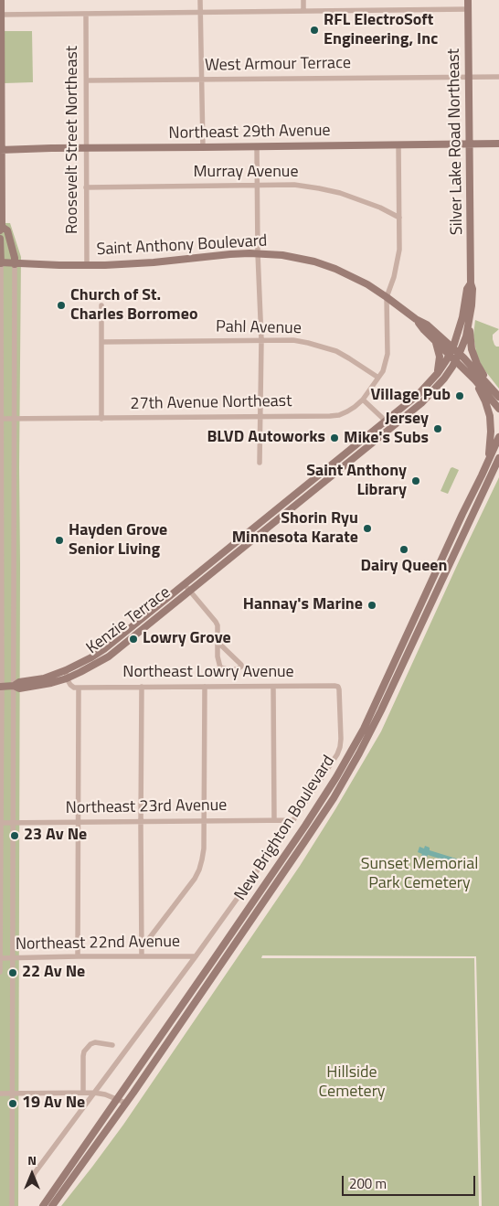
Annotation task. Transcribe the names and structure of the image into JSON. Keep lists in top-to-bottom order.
{
  "streets": {
    "main road": [
      "Northeast 29th Avenue",
      "Silver Lake Road Northeast",
      "Saint Anthony Boulevard",
      "Kenzie Terrace",
      "New Brighton Boulevard"
    ],
    "street": [
      "West Armour Terrace",
      "Roosevelt Street Northeast",
      "Murray Avenue",
      "Pahl Avenue",
      "27th Avenue Northeast",
      "Northeast Lowry Avenue",
      "Northeast 23rd Avenue",
      "Northeast 22nd Avenue"
    ]
  },
  "crossings": [
    ["West Armour Terrace", "Roosevelt Street Northeast"],
    ["West Armour Terrace", "Silver Lake Road Northeast"],
    ["Northeast 29th Avenue", "Roosevelt Street Northeast"],
    ["Northeast 29th Avenue", "Silver Lake Road Northeast"],
    ["Roosevelt Street Northeast", "Murray Avenue"],
    ["Roosevelt Street Northeast", "Saint Anthony Boulevard"],
    ["Silver Lake Road Northeast", "Saint Anthony Boulevard"],
    ["Silver Lake Road Northeast", "Kenzie Terrace"],
    ["Saint Anthony Boulevard", "27th Avenue Northeast"],
    ["Saint Anthony Boulevard", "Kenzie Terrace"],
    ["Pahl Avenue", "27th Avenue Northeast"],
    ["Northeast Lowry Avenue", "New Brighton Boulevard"],
    ["Northeast 23rd Avenue", "New Brighton Boulevard"],
    ["New Brighton Boulevard", "Northeast 22nd Avenue"]
  ],
  "parks": ["Sunset Memorial Park Cemetery", "Hillside Cemetery"],
  "places": [
    "RFL ElectroSoft Engineering, Inc",
    "Church of St. Charles Borromeo",
    "Village Pub",
    "Jersey Mike's Subs",
    "BLVD Autoworks",
    "Saint Anthony Library",
    "Shorin Ryu Minnesota Karate",
    "Hayden Grove Senior Living",
    "Dairy Queen",
    "Hannay's Marine",
    "Lowry Grove",
    "23 Av Ne",
    "22 Av Ne",
    "19 Av Ne"
  ],
  "scale_bar": "200 m",
  "north": "top"
}
